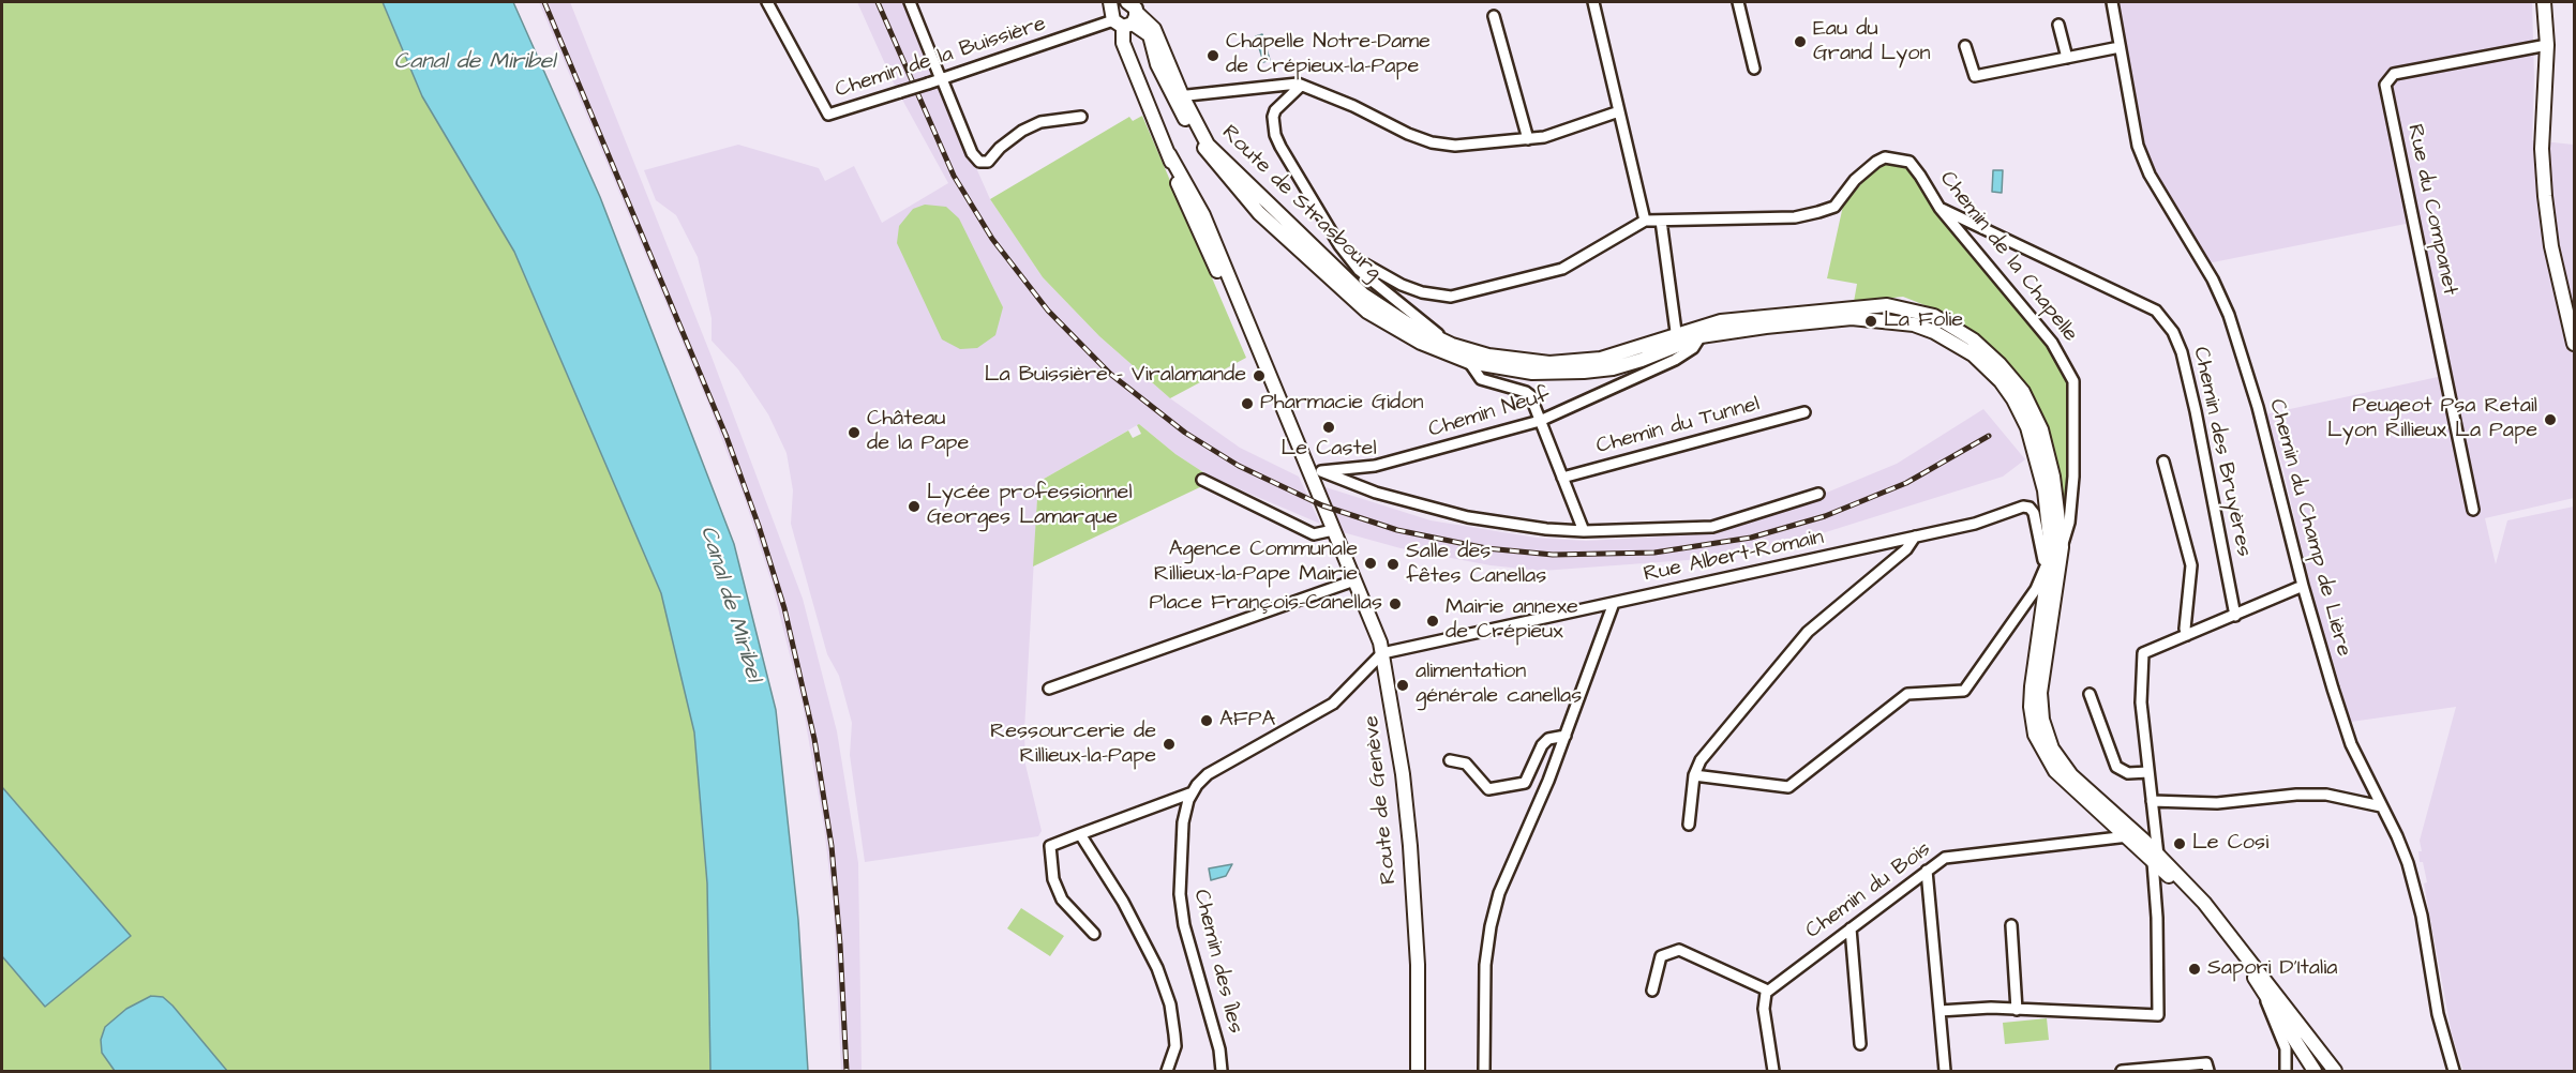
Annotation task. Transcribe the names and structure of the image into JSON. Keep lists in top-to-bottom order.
{
  "streets": {
    "main road": ["Route de Strasbourg", "Route de Genève"],
    "street": [
      "Chemin de la Buissière",
      "Rue du Companet",
      "Chemin de la Chapelle",
      "Chemin Neuf",
      "Chemin du Tunnel",
      "Chemin des Bruyères",
      "Chemin du Champ de Lière",
      "Rue Albert-Romain",
      "Chemin du Bois",
      "Chemin des Îles"
    ]
  },
  "crossings": [
    ["Chemin de la Buissière", "Route de Strasbourg"],
    ["Chemin de la Buissière", "Route de Genève"],
    ["Route de Strasbourg", "Chemin de la Chapelle"],
    ["Route de Strasbourg", "Chemin Neuf"],
    ["Route de Strasbourg", "Rue Albert-Romain"],
    ["Route de Strasbourg", "Route de Genève"],
    ["Route de Strasbourg", "Chemin du Bois"],
    ["Chemin de la Chapelle", "Chemin des Bruyères"],
    ["Chemin Neuf", "Route de Genève"],
    ["Rue Albert-Romain", "Route de Genève"],
    ["Rue Albert-Romain", "Chemin des Îles"],
    ["Route de Genève", "Chemin des Îles"]
  ],
  "water": ["Canal de Miribel"],
  "places": [
    "Eau du Grand Lyon",
    "Chapelle Notre-Dame de Crépieux-la-Pape",
    "La Folie",
    "La Buissière - Viralamande",
    "Pharmacie Gidon",
    "Peugeot Psa Retail Lyon Rillieux La Pape",
    "Le Castel",
    "Château de la Pape",
    "Lycée professionnel Georges Lamarque",
    "Agence Communale Rillieux-la-Pape Mairie",
    "Salle des fêtes Canellas",
    "Place François-Canellas",
    "Mairie annexe de Crépieux",
    "alimentation générale canellas",
    "AFPA",
    "Ressourcerie de Rillieux-la-Pape",
    "Le Cosi",
    "Sapori D'Italia"
  ]
}
